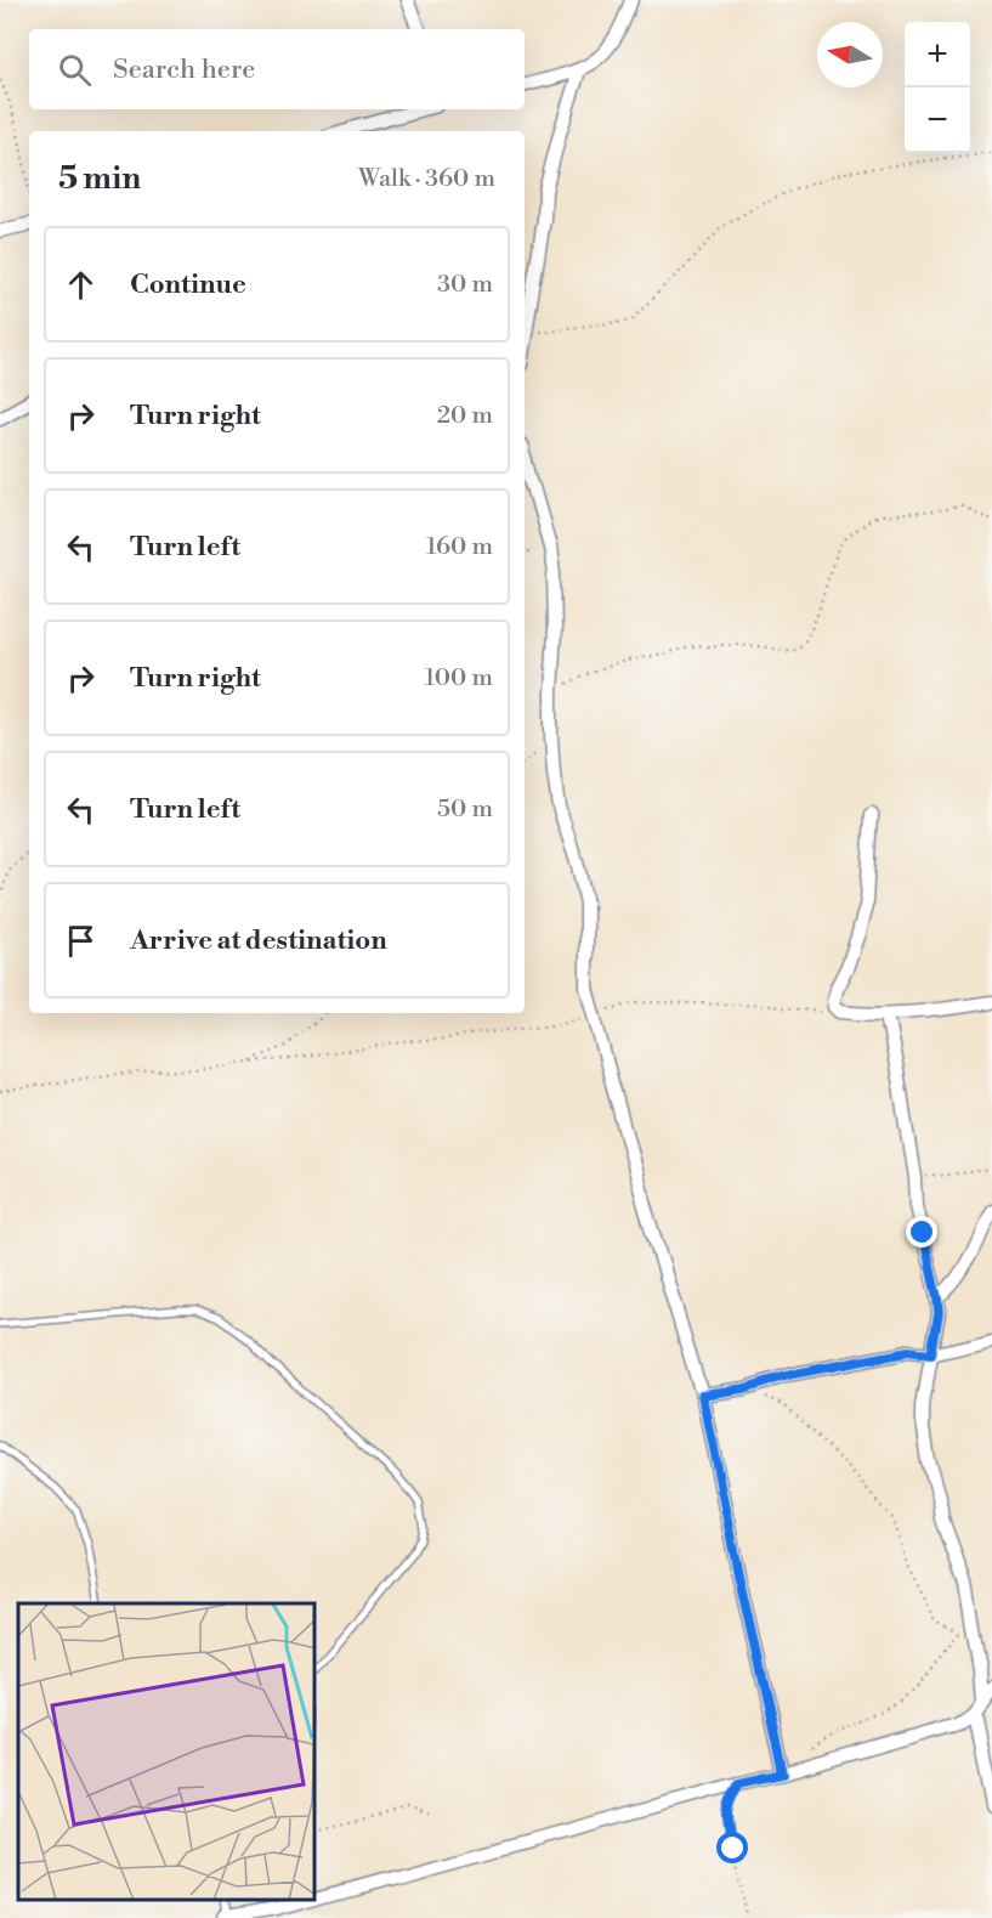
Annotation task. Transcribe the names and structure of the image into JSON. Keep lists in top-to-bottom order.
{
  "north": "left",
  "page": {
    "map_buttons": ["+", "−"],
    "search": "Search here",
    "heading": ["5 min", "Walk · 360 m"],
    "list": [
      ["Continue", "30 m"],
      ["Turn right", "20 m"],
      ["Turn left", "160 m"],
      ["Turn right", "100 m"],
      ["Turn left", "50 m"],
      "Arrive at destination"
    ]
  }
}
